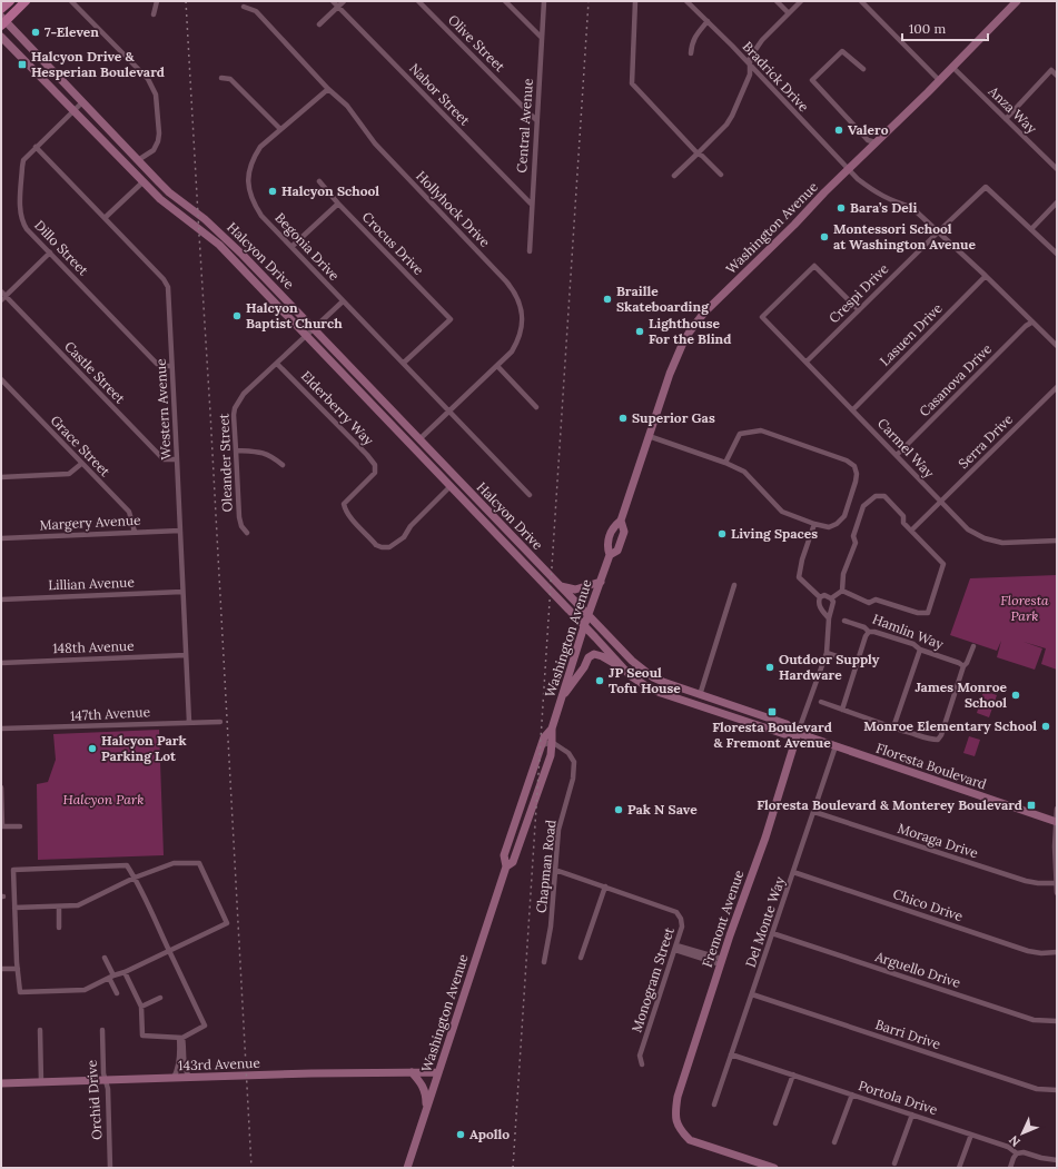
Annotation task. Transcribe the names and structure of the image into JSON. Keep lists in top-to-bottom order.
{
  "streets": {
    "main road": [
      "Washington Avenue",
      "Halcyon Drive",
      "Floresta Boulevard",
      "Fremont Avenue",
      "143rd Avenue"
    ],
    "street": [
      "Olive Street",
      "Bradrick Drive",
      "Nabor Street",
      "Anza Way",
      "Central Avenue",
      "Hollyhock Drive",
      "Crocus Drive",
      "Begonia Drive",
      "Dillo Street",
      "Crespi Drive",
      "Lasuen Drive",
      "Castle Street",
      "Casanova Drive",
      "Elderberry Way",
      "Western Avenue",
      "Serra Drive",
      "Grace Street",
      "Carmel Way",
      "Oleander Street",
      "Margery Avenue",
      "Lillian Avenue",
      "Hamlin Way",
      "148th Avenue",
      "147th Avenue",
      "Moraga Drive",
      "Chapman Road",
      "Chico Drive",
      "Del Monte Way",
      "Arguello Drive",
      "Monogram Street",
      "Barri Drive",
      "Portola Drive",
      "Orchid Drive"
    ]
  },
  "crossings": [
    ["Olive Street", "Central Avenue"],
    ["Bradrick Drive", "Washington Avenue"],
    ["Bradrick Drive", "Crespi Drive"],
    ["Bradrick Drive", "Lasuen Drive"],
    ["Bradrick Drive", "Casanova Drive"],
    ["Nabor Street", "Central Avenue"],
    ["Anza Way", "Washington Avenue"],
    ["Hollyhock Drive", "Begonia Drive"],
    ["Hollyhock Drive", "Halcyon Drive"],
    ["Washington Avenue", "Halcyon Drive"],
    ["Washington Avenue", "Floresta Boulevard"],
    ["Washington Avenue", "Chapman Road"],
    ["Washington Avenue", "143rd Avenue"],
    ["Crocus Drive", "Begonia Drive"],
    ["Begonia Drive", "Oleander Street"],
    ["Dillo Street", "Halcyon Drive"],
    ["Dillo Street", "Western Avenue"],
    ["Halcyon Drive", "Elderberry Way"],
    ["Halcyon Drive", "Oleander Street"],
    ["Halcyon Drive", "Floresta Boulevard"],
    ["Crespi Drive", "Carmel Way"],
    ["Lasuen Drive", "Carmel Way"],
    ["Castle Street", "Western Avenue"],
    ["Casanova Drive", "Carmel Way"],
    ["Elderberry Way", "Oleander Street"],
    ["Western Avenue", "Margery Avenue"],
    ["Western Avenue", "Lillian Avenue"],
    ["Western Avenue", "148th Avenue"],
    ["Western Avenue", "147th Avenue"],
    ["Serra Drive", "Carmel Way"],
    ["Grace Street", "Margery Avenue"],
    ["Floresta Boulevard", "Fremont Avenue"],
    ["Floresta Boulevard", "Del Monte Way"],
    ["Moraga Drive", "Del Monte Way"],
    ["Chico Drive", "Del Monte Way"],
    ["Del Monte Way", "Arguello Drive"],
    ["Del Monte Way", "Barri Drive"],
    ["Del Monte Way", "Portola Drive"],
    ["143rd Avenue", "Orchid Drive"]
  ],
  "parks": ["Floresta Park", "Halcyon Park"],
  "places": {
    "other": [
      "7-Eleven",
      "Valero",
      "Halcyon School",
      "Bara’s Deli",
      "Montessori School at Washington Avenue",
      "Braille Skateboarding",
      "Halcyon Baptist Church",
      "Lighthouse For the Blind",
      "Superior Gas",
      "Living Spaces",
      "Outdoor Supply Hardware",
      "JP Seoul Tofu House",
      "James Monroe School",
      "Monroe Elementary School",
      "Halcyon Park Parking Lot",
      "Pak N Save",
      "Apollo"
    ],
    "transit": ["Halcyon Drive & Hesperian Boulevard", "Floresta Boulevard & Fremont Avenue", "Floresta Boulevard & Monterey Boulevard"]
  },
  "scale_bar": "100 m",
  "north": "bottom left"
}
